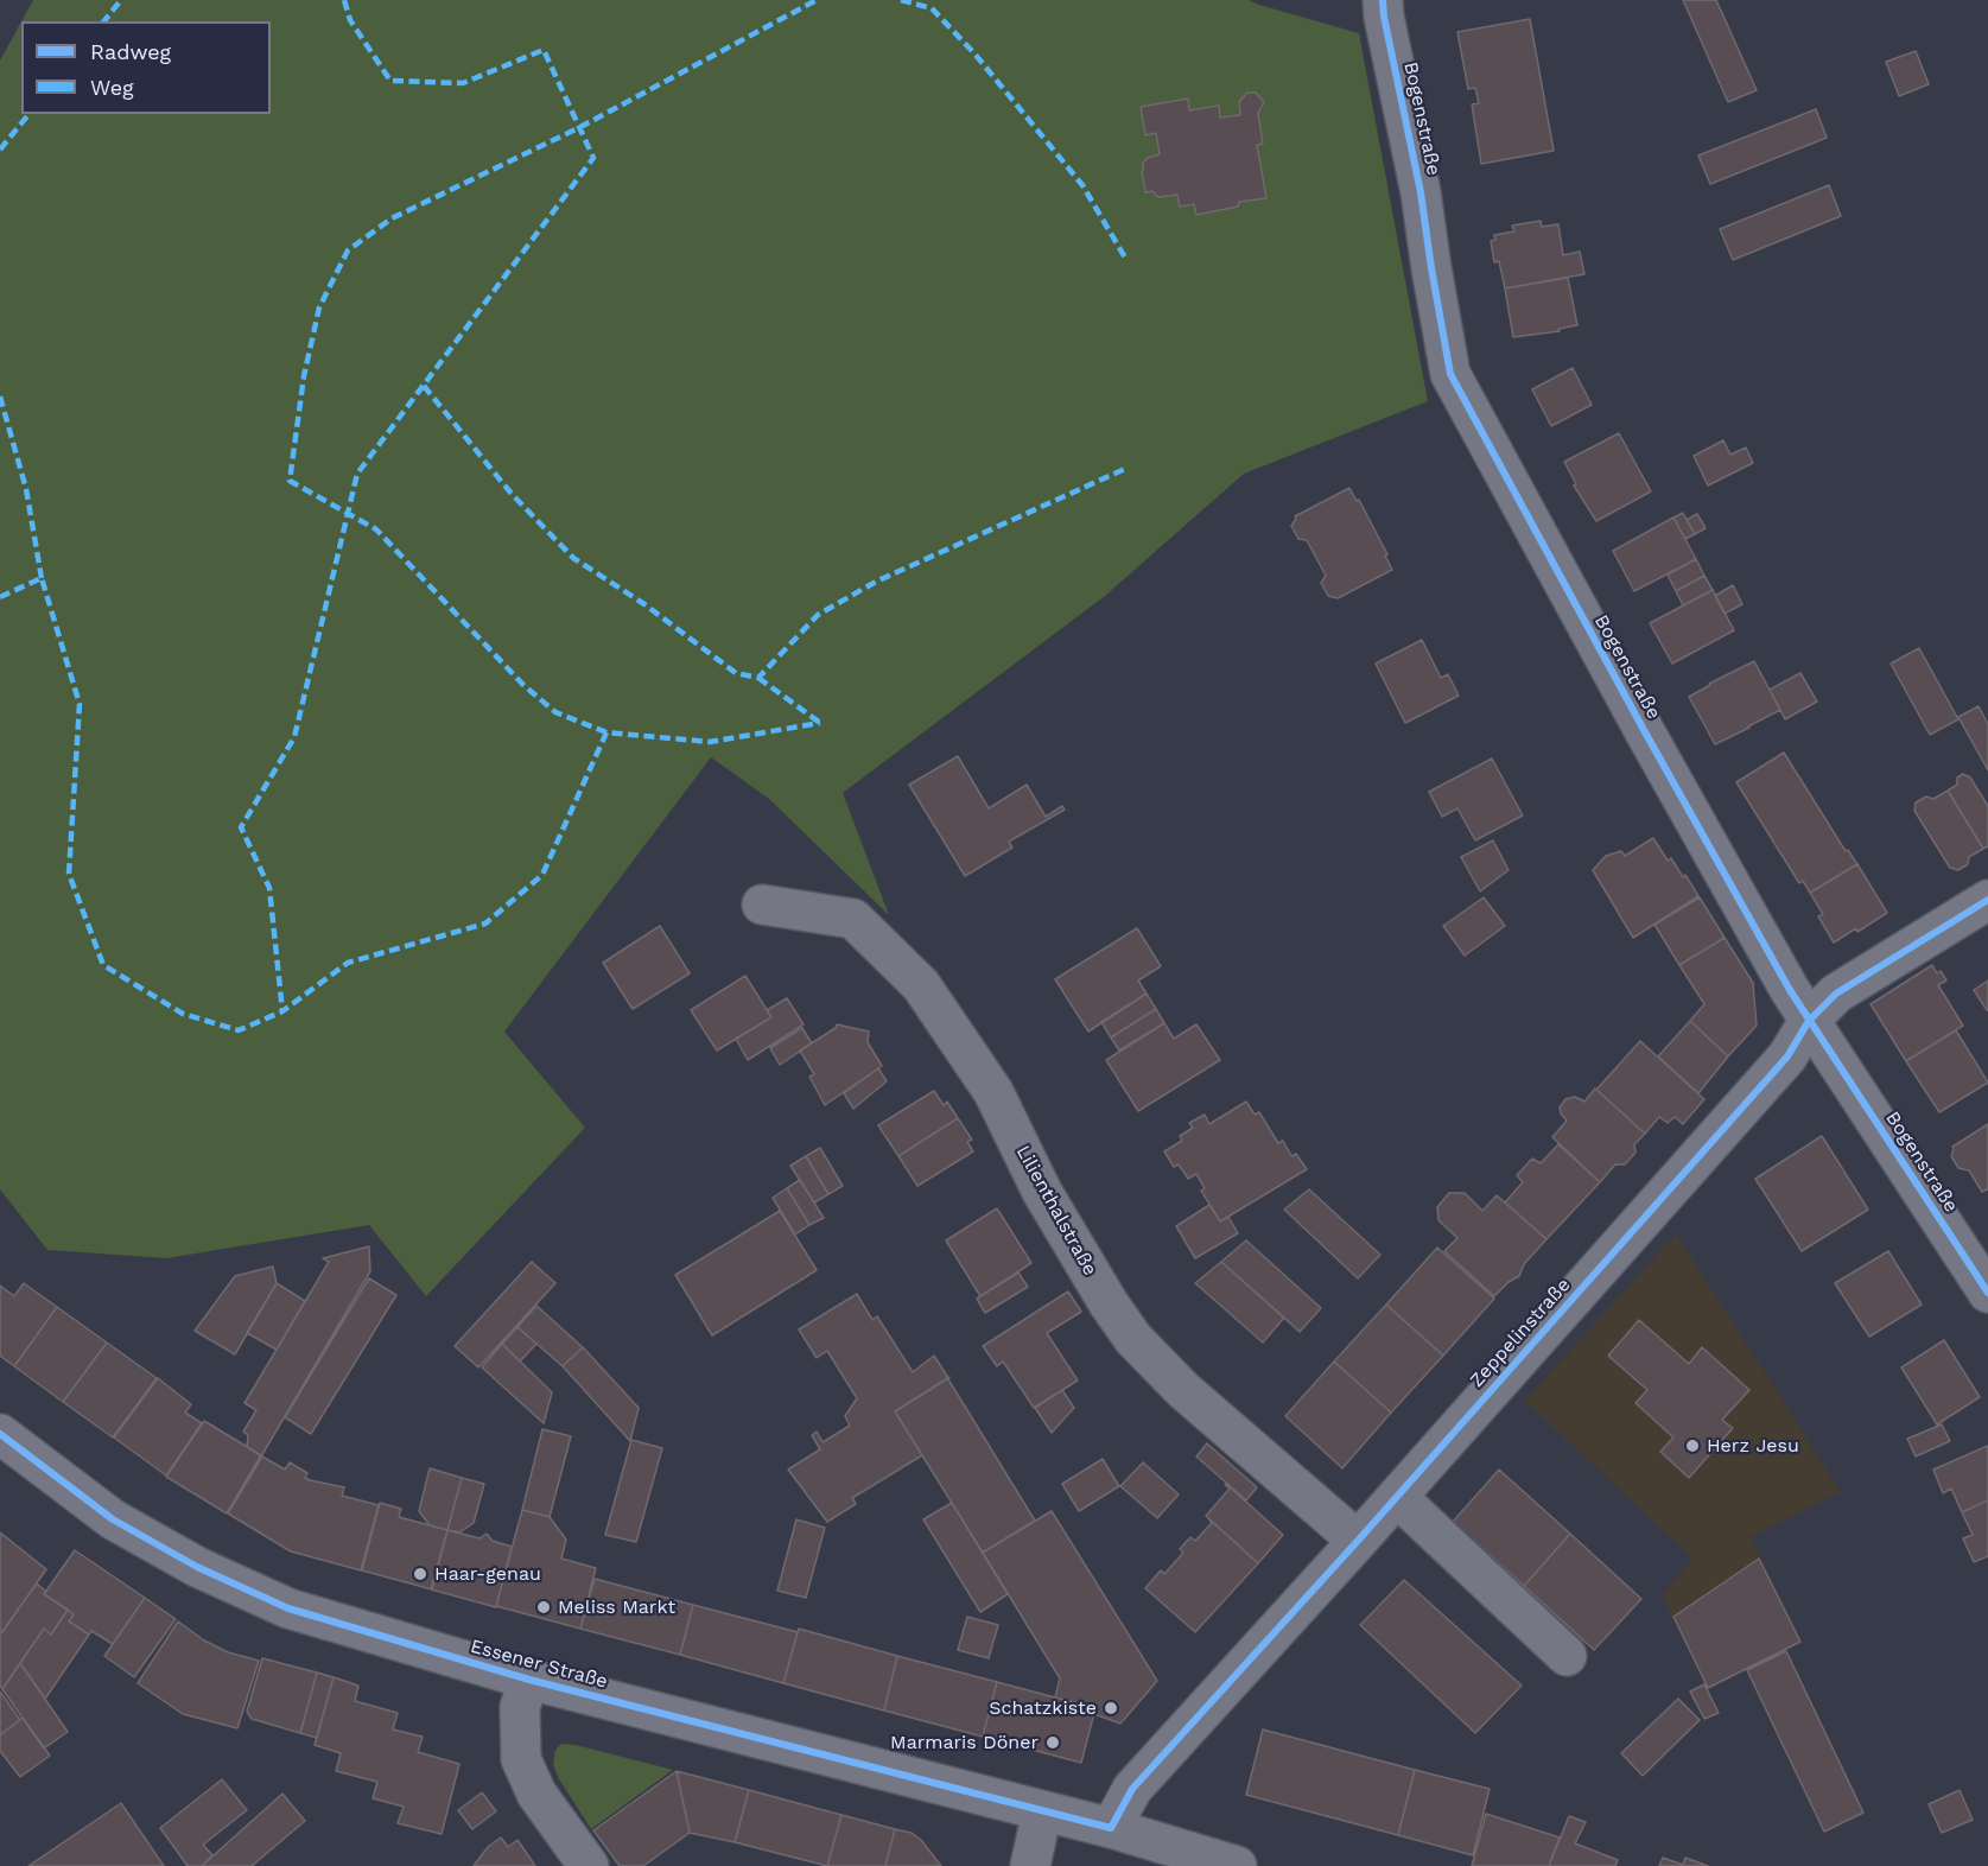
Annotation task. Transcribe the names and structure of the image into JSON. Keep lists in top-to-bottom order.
{
  "streets": {
    "street": [
      "Bogenstraße",
      "Lilienthalstraße",
      "Zeppelinstraße",
      "Essener Straße"
    ]
  },
  "crossings": [
    ["Bogenstraße", "Zeppelinstraße"],
    ["Lilienthalstraße", "Zeppelinstraße"],
    ["Zeppelinstraße", "Essener Straße"]
  ],
  "places": [
    "Herz Jesu",
    "Haar-genau",
    "Meliss Markt",
    "Schatzkiste",
    "Marmaris Döner"
  ],
  "legend": ["Radweg", "Weg"]
}
